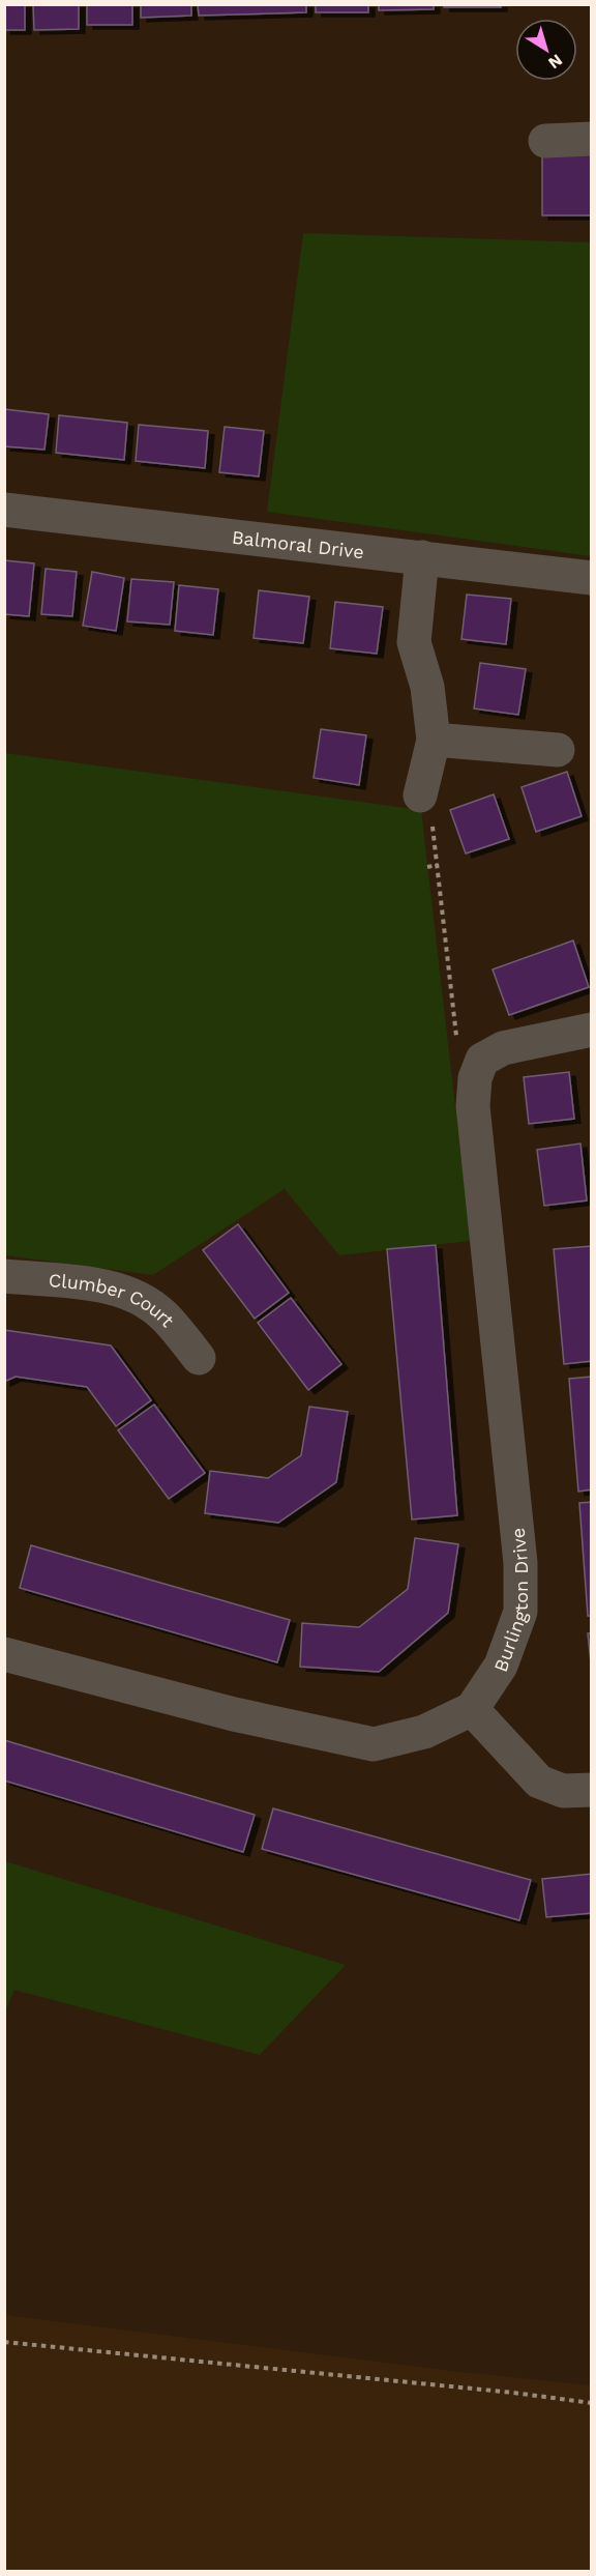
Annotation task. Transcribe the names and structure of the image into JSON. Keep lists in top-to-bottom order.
{
  "streets": {
    "street": ["Balmoral Drive", "Clumber Court", "Burlington Drive"]
  },
  "north": "bottom right"
}
